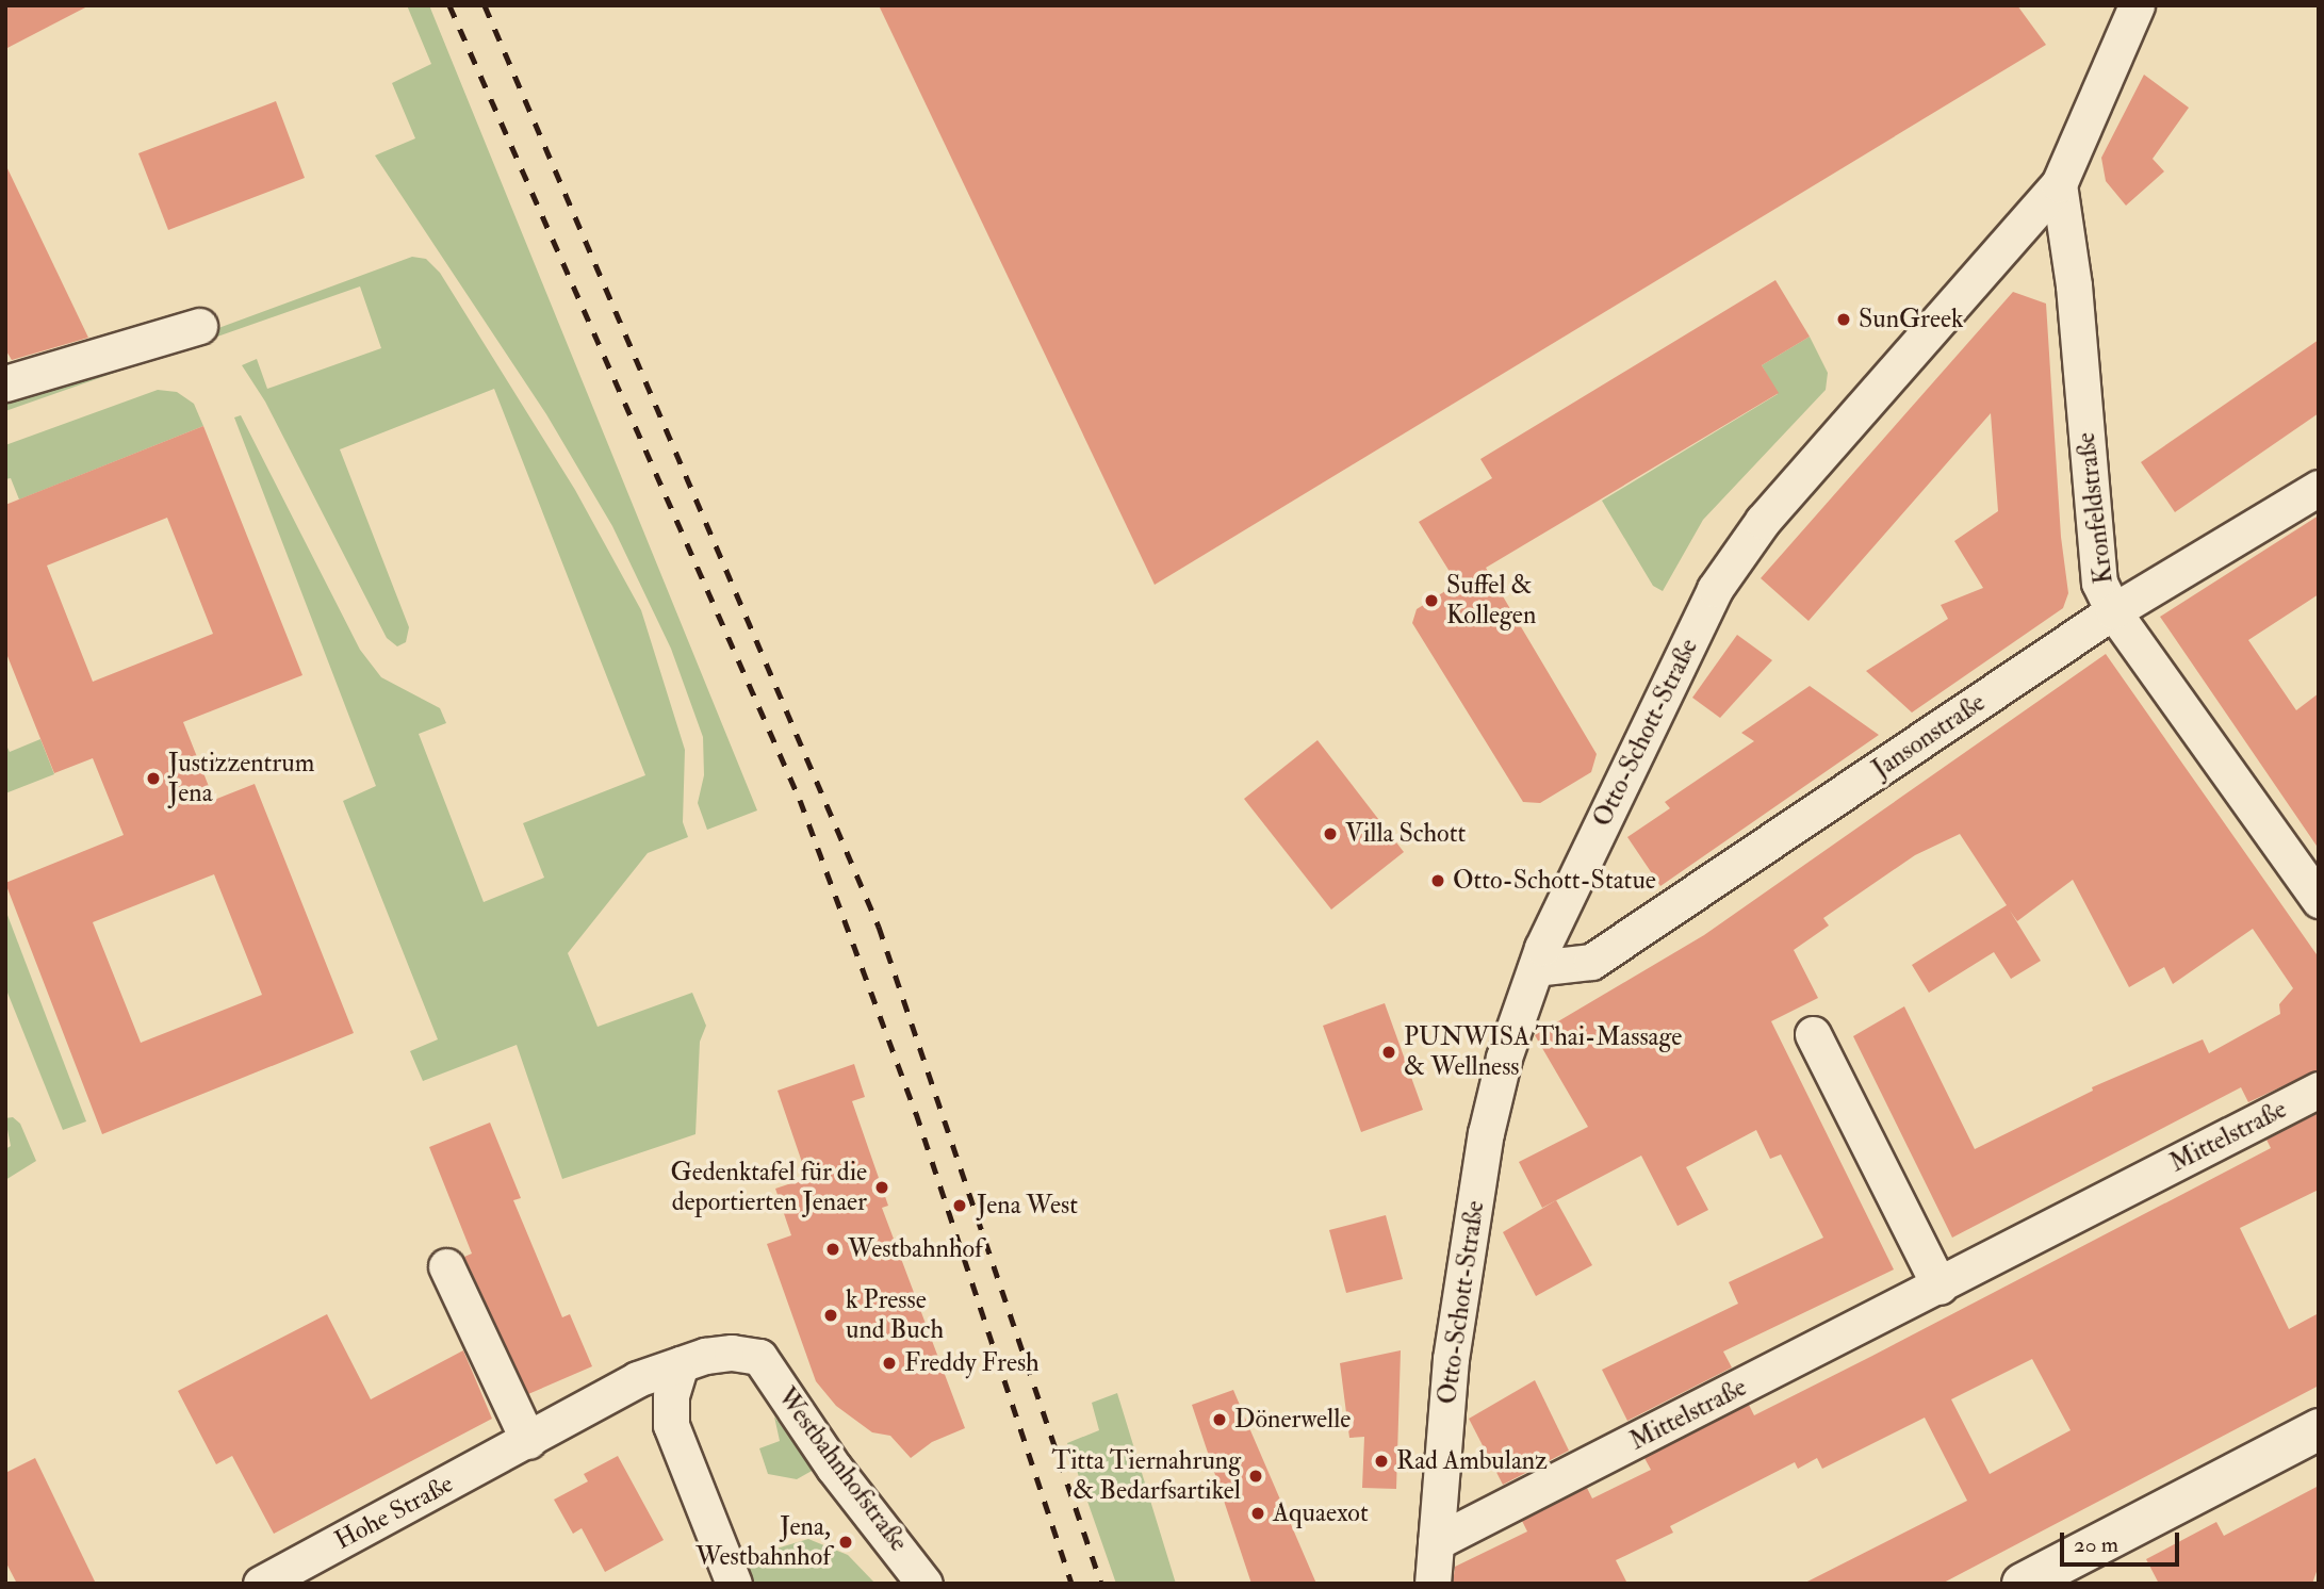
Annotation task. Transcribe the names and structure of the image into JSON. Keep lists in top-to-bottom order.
{
  "streets": {
    "street": [
      "Kronfeldstraße",
      "Otto-Schott-Straße",
      "Jansonstraße",
      "Mittelstraße",
      "Westbahnhofstraße",
      "Hohe Straße"
    ]
  },
  "crossings": [
    ["Kronfeldstraße", "Otto-Schott-Straße"],
    ["Kronfeldstraße", "Jansonstraße"],
    ["Otto-Schott-Straße", "Jansonstraße"],
    ["Otto-Schott-Straße", "Mittelstraße"],
    ["Westbahnhofstraße", "Hohe Straße"]
  ],
  "places": [
    "SunGreek",
    "Suffel & Kollegen",
    "Justizzentrum Jena",
    "Villa Schott",
    "Otto-Schott-Statue",
    "PUNWISA Thai-Massage & Wellness",
    "Gedenktafel für die deportierten Jenaer",
    "Jena West",
    "Westbahnhof",
    "k Presse und Buch",
    "Freddy Fresh",
    "Dönerwelle",
    "Rad Ambulanz",
    "Titta Tiernahrung & Bedarfsartikel",
    "Aquaexot",
    "Jena, Westbahnhof"
  ],
  "scale_bar": "20 m"
}
